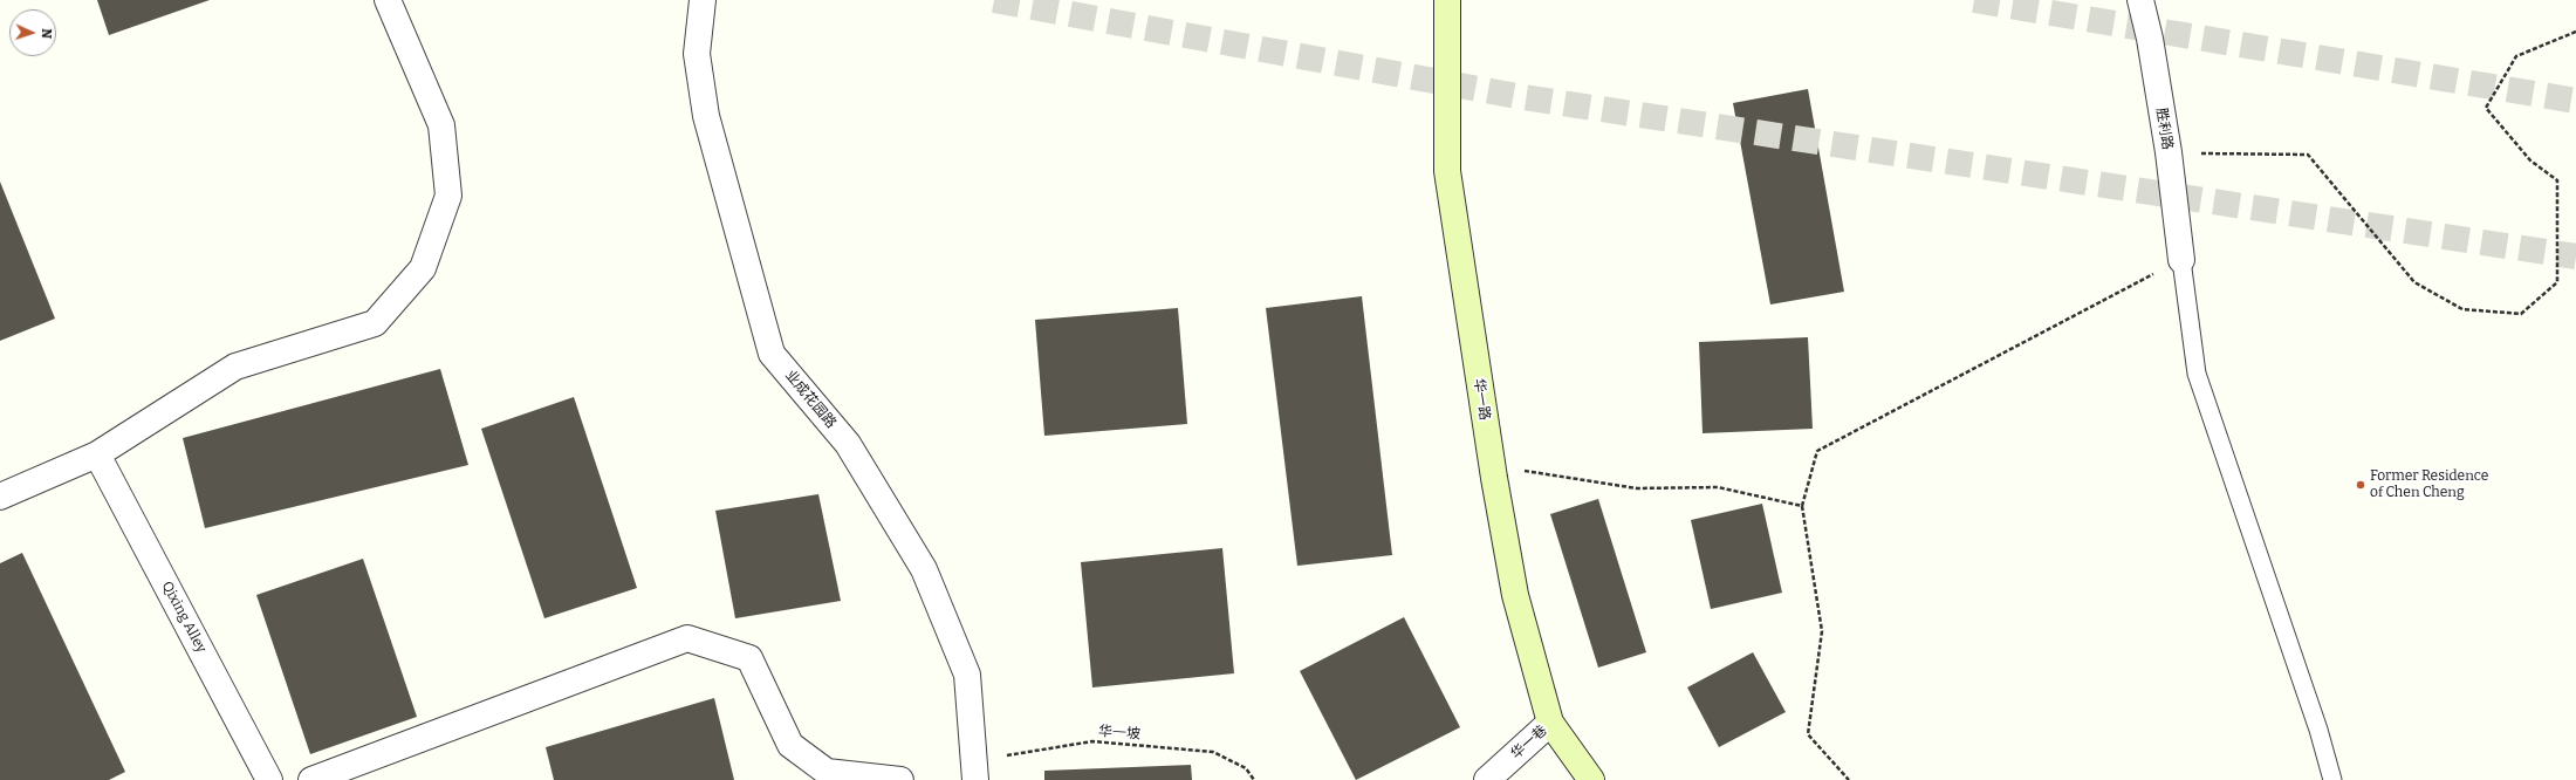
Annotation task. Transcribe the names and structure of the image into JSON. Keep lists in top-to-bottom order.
{
  "streets": {
    "street": [
      "胜利路",
      "业成花园路",
      "华一路",
      "Qixing Alley",
      "华一巷"
    ],
    "path": ["华一坡"]
  },
  "crossings": [
    ["业成花园路", "华一坡"],
    ["华一路", "华一巷"]
  ],
  "places": ["Former Residence of Chen Cheng"],
  "north": "right"
}
